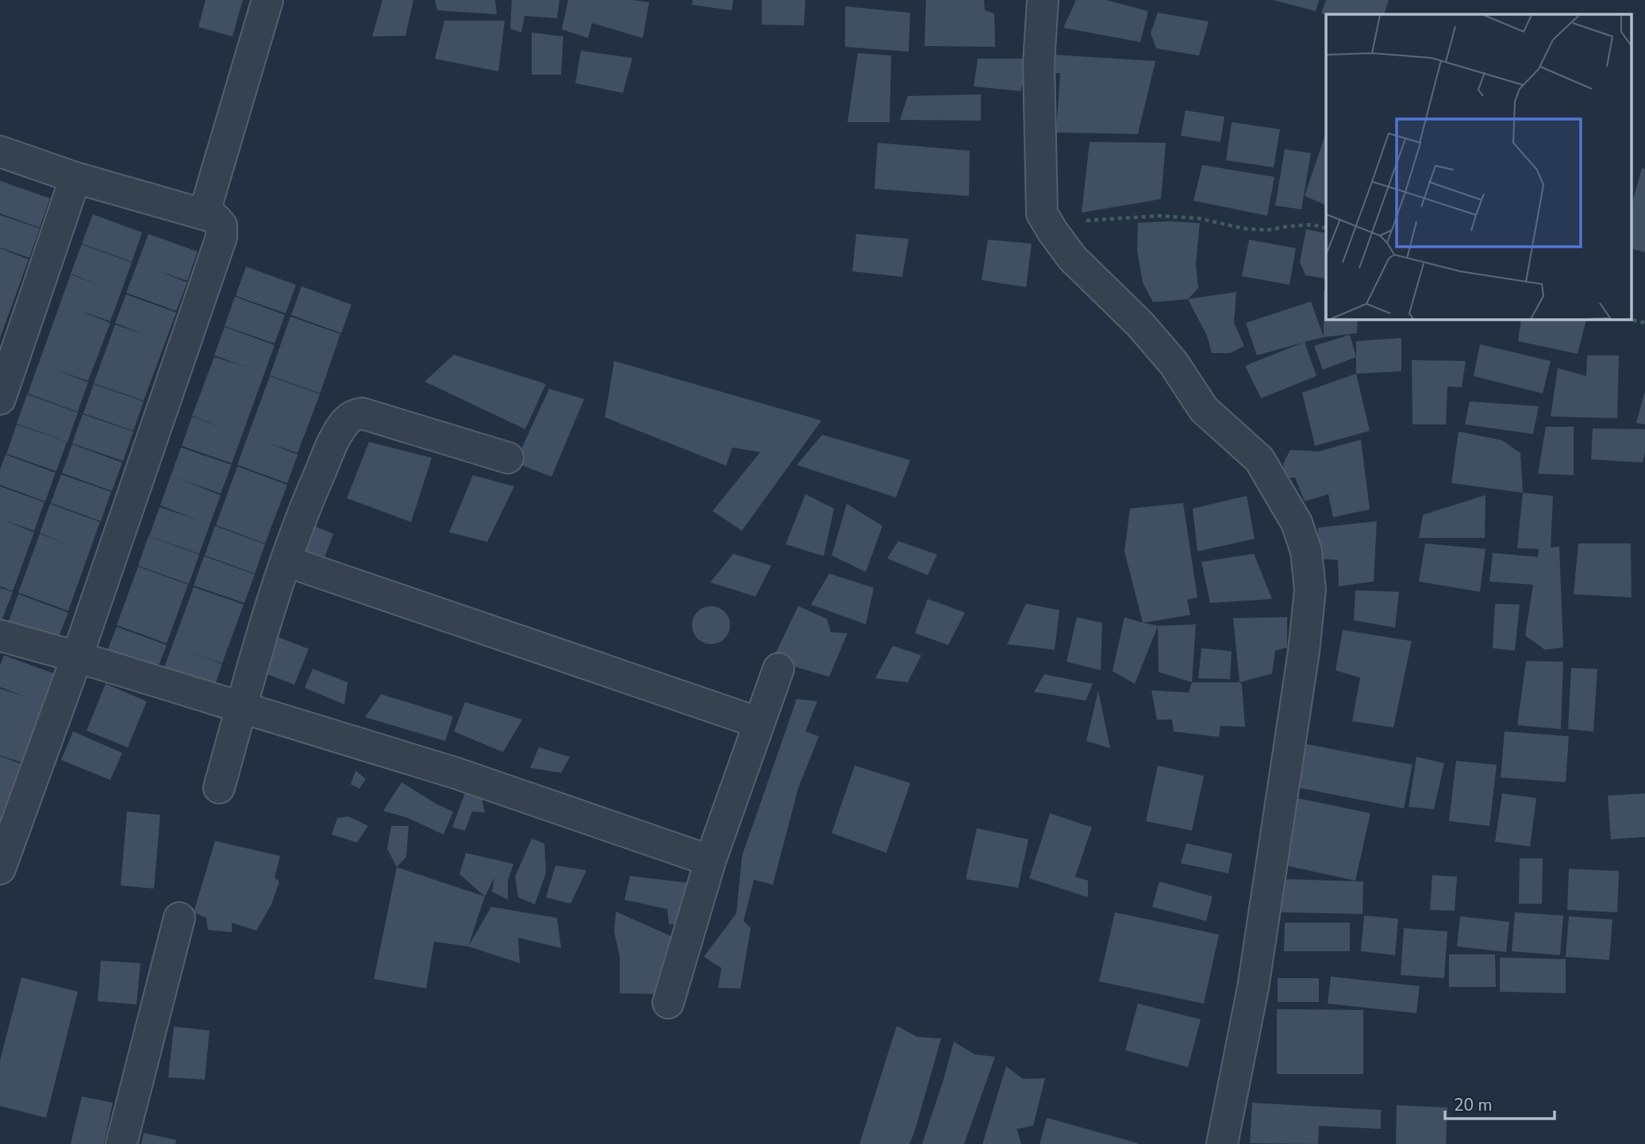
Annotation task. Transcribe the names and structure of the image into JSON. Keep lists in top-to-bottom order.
{
  "scale_bar": "20 m"
}
